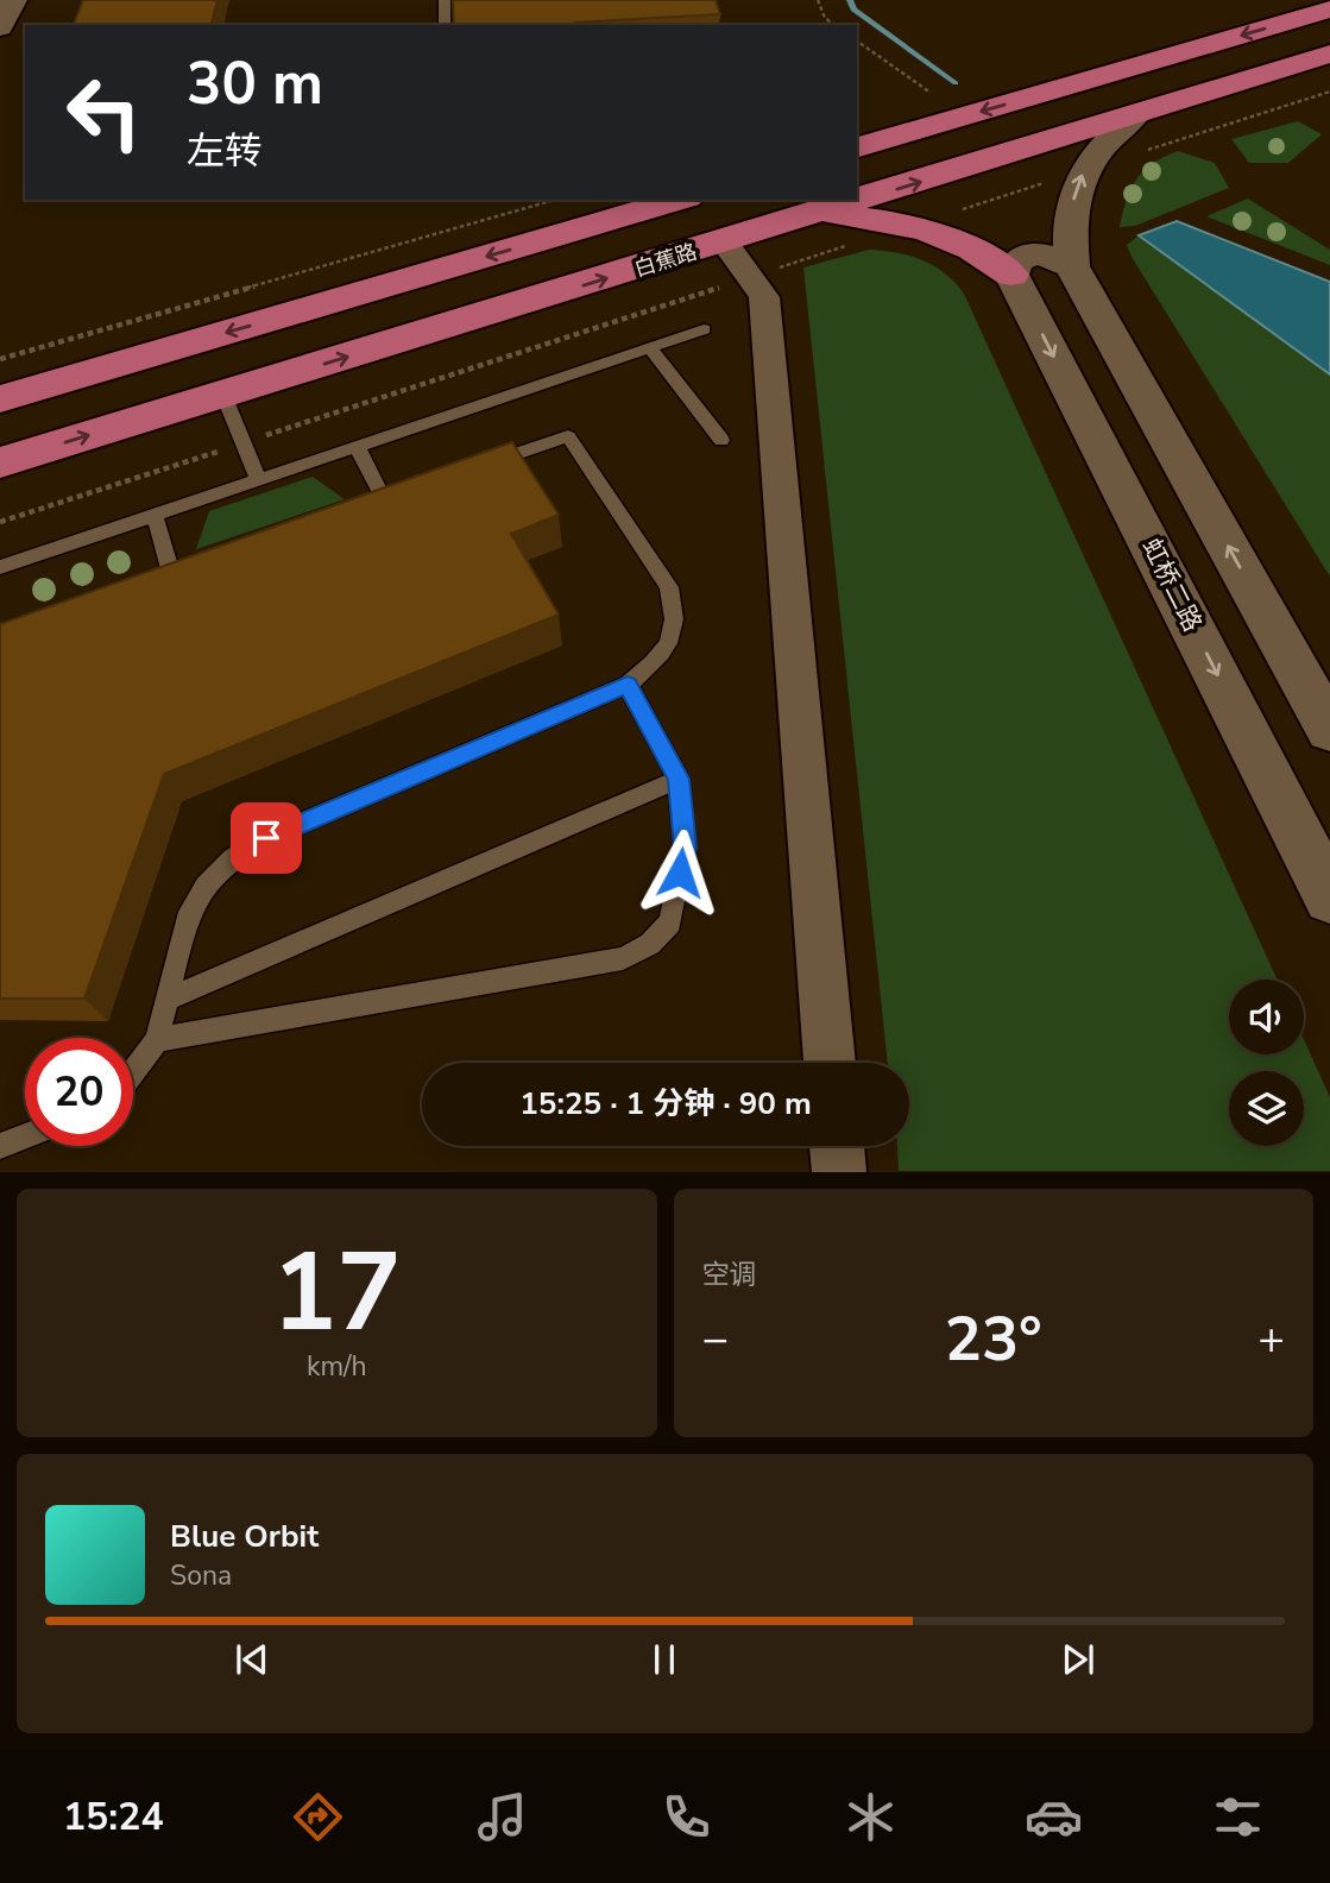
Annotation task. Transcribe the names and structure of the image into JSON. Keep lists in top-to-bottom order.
{
  "streets": {
    "main road": ["白蕉路"],
    "street": ["虹桥二路"]
  },
  "page": {
    "turn": ["30 m", "左转"],
    "limit": "20",
    "trip": "15:25 · 1 分钟 · 90 m",
    "tile": [
      ["17", "km/h"],
      "空调"
    ],
    "heat": ["−", "23°", "+"],
    "song": ["Blue Orbit", "Sona"],
    "tabs": "15:24"
  }
}
